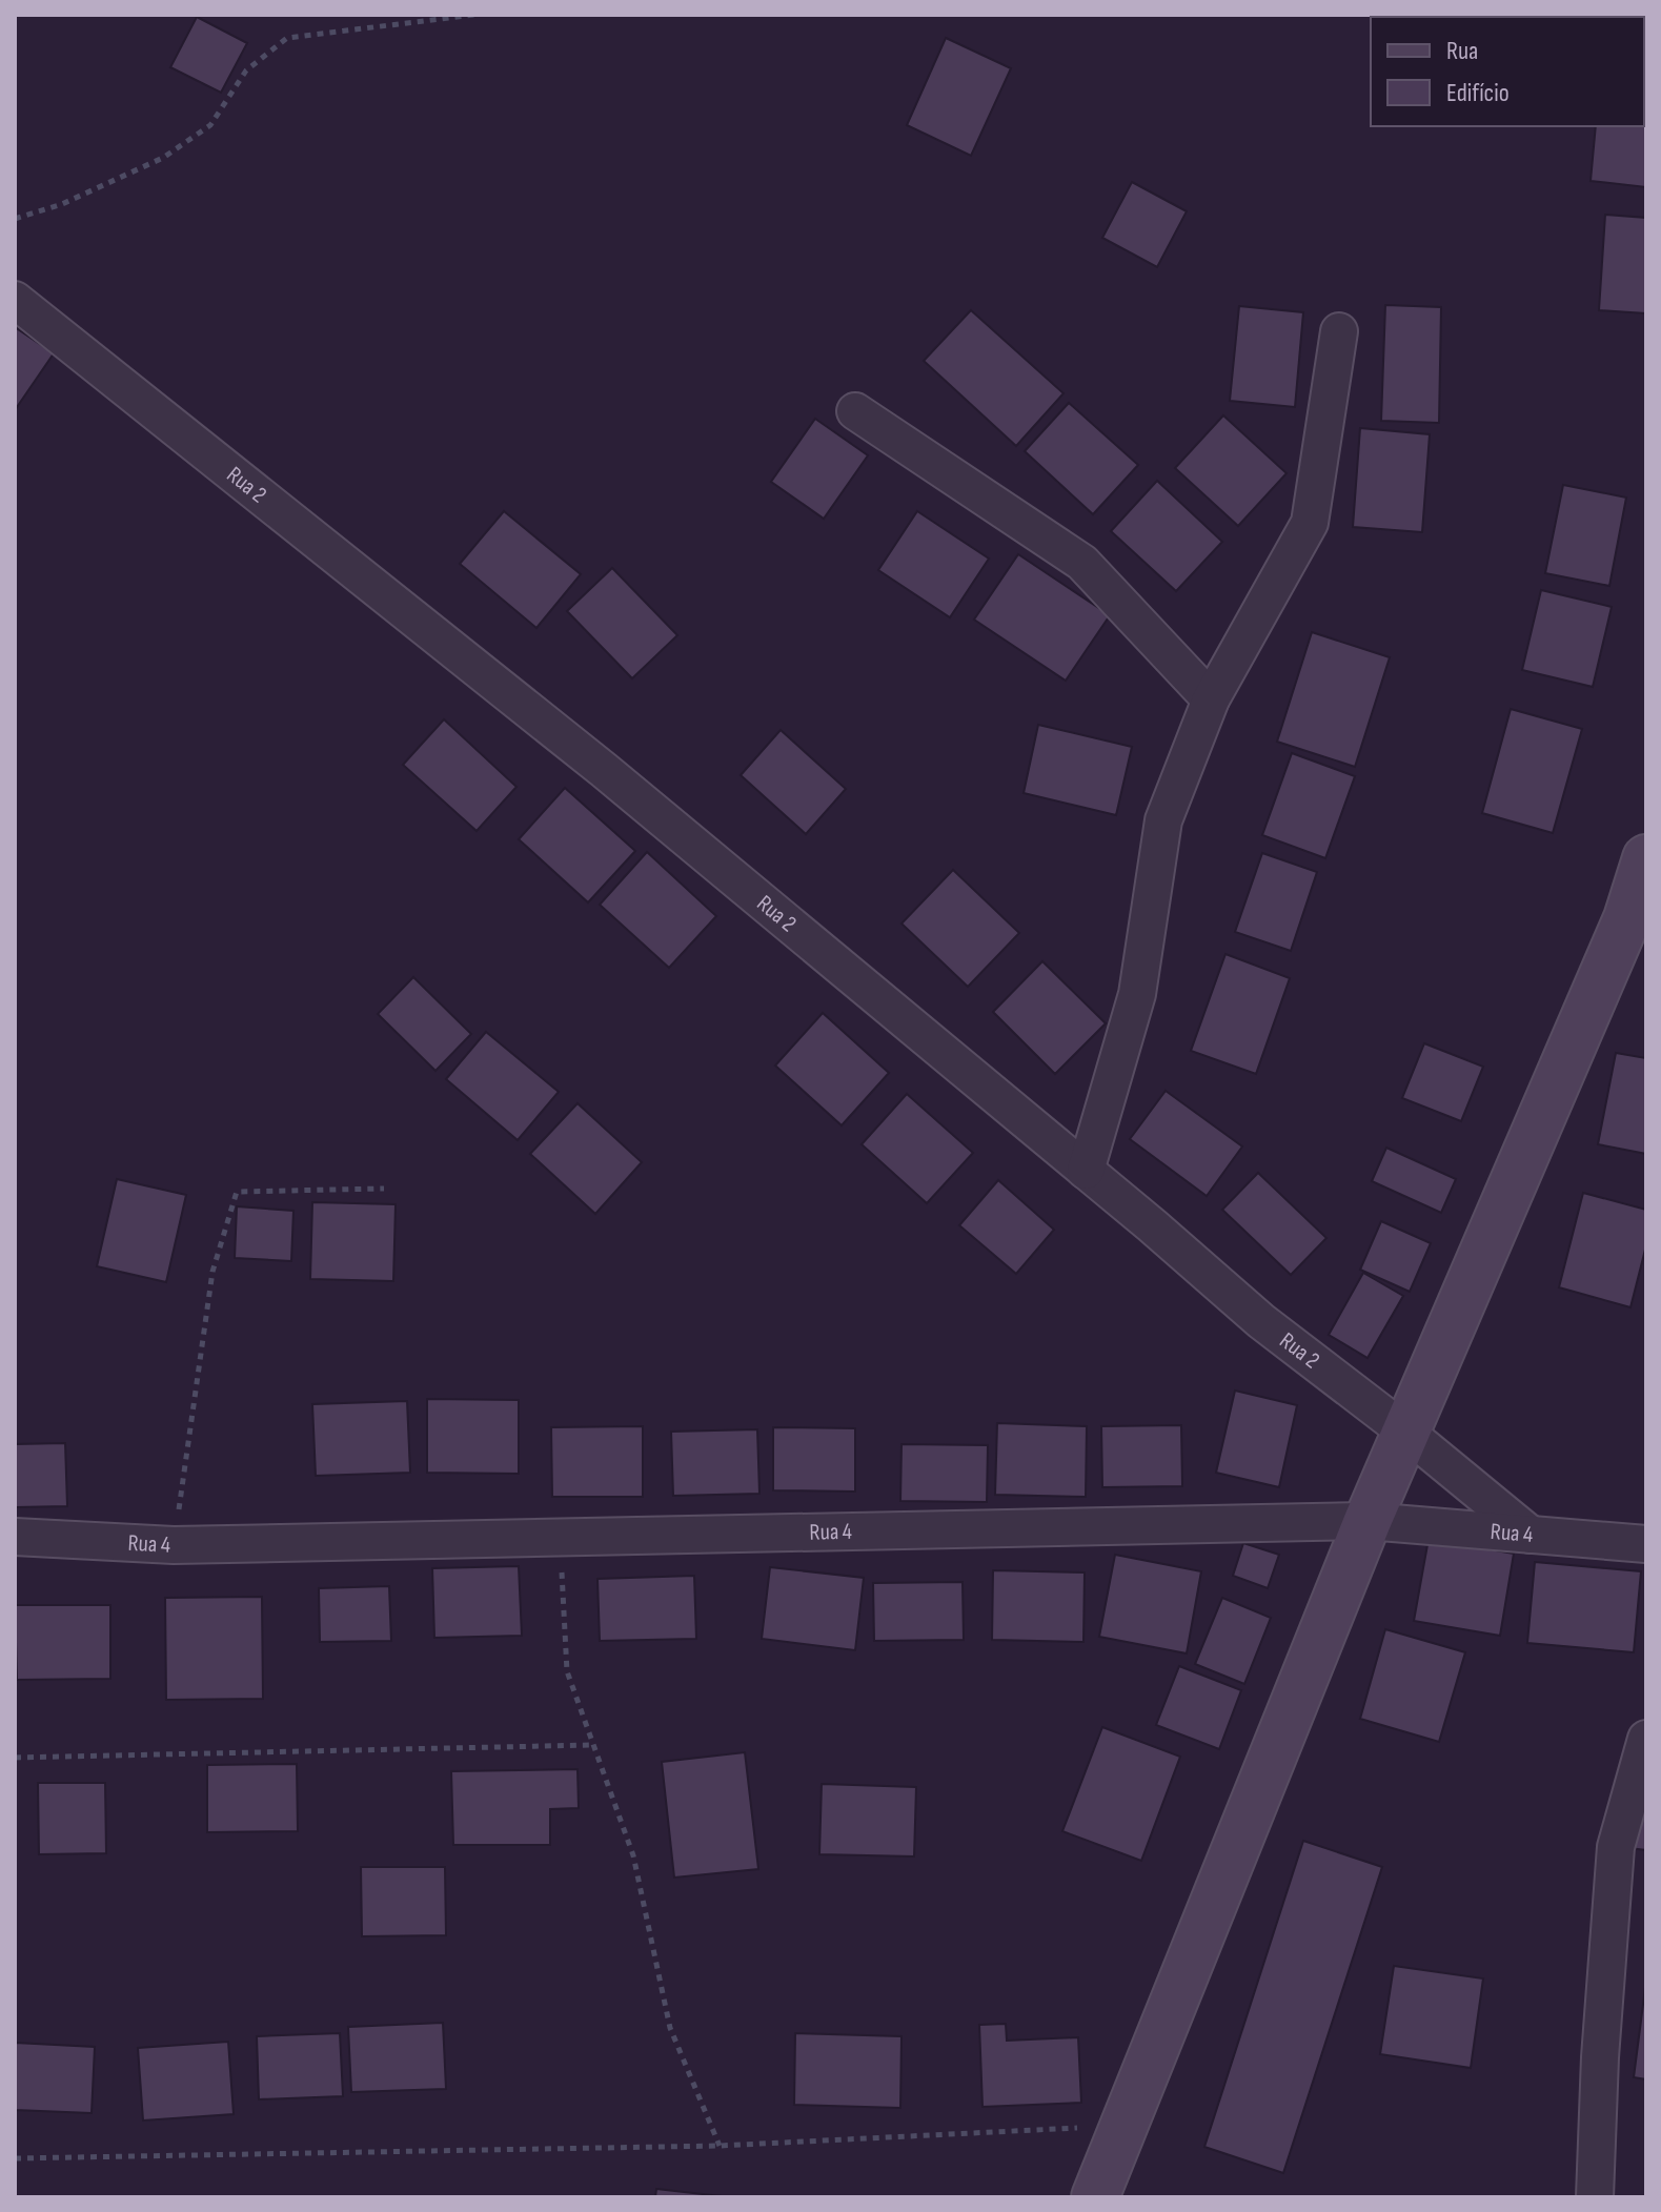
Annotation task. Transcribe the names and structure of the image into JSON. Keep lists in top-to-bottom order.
{
  "streets": {
    "street": ["Rua 2", "Rua 4"]
  },
  "crossings": [
    ["Rua 2", "Rua 4"]
  ],
  "legend": ["Rua", "Edifício"]
}
